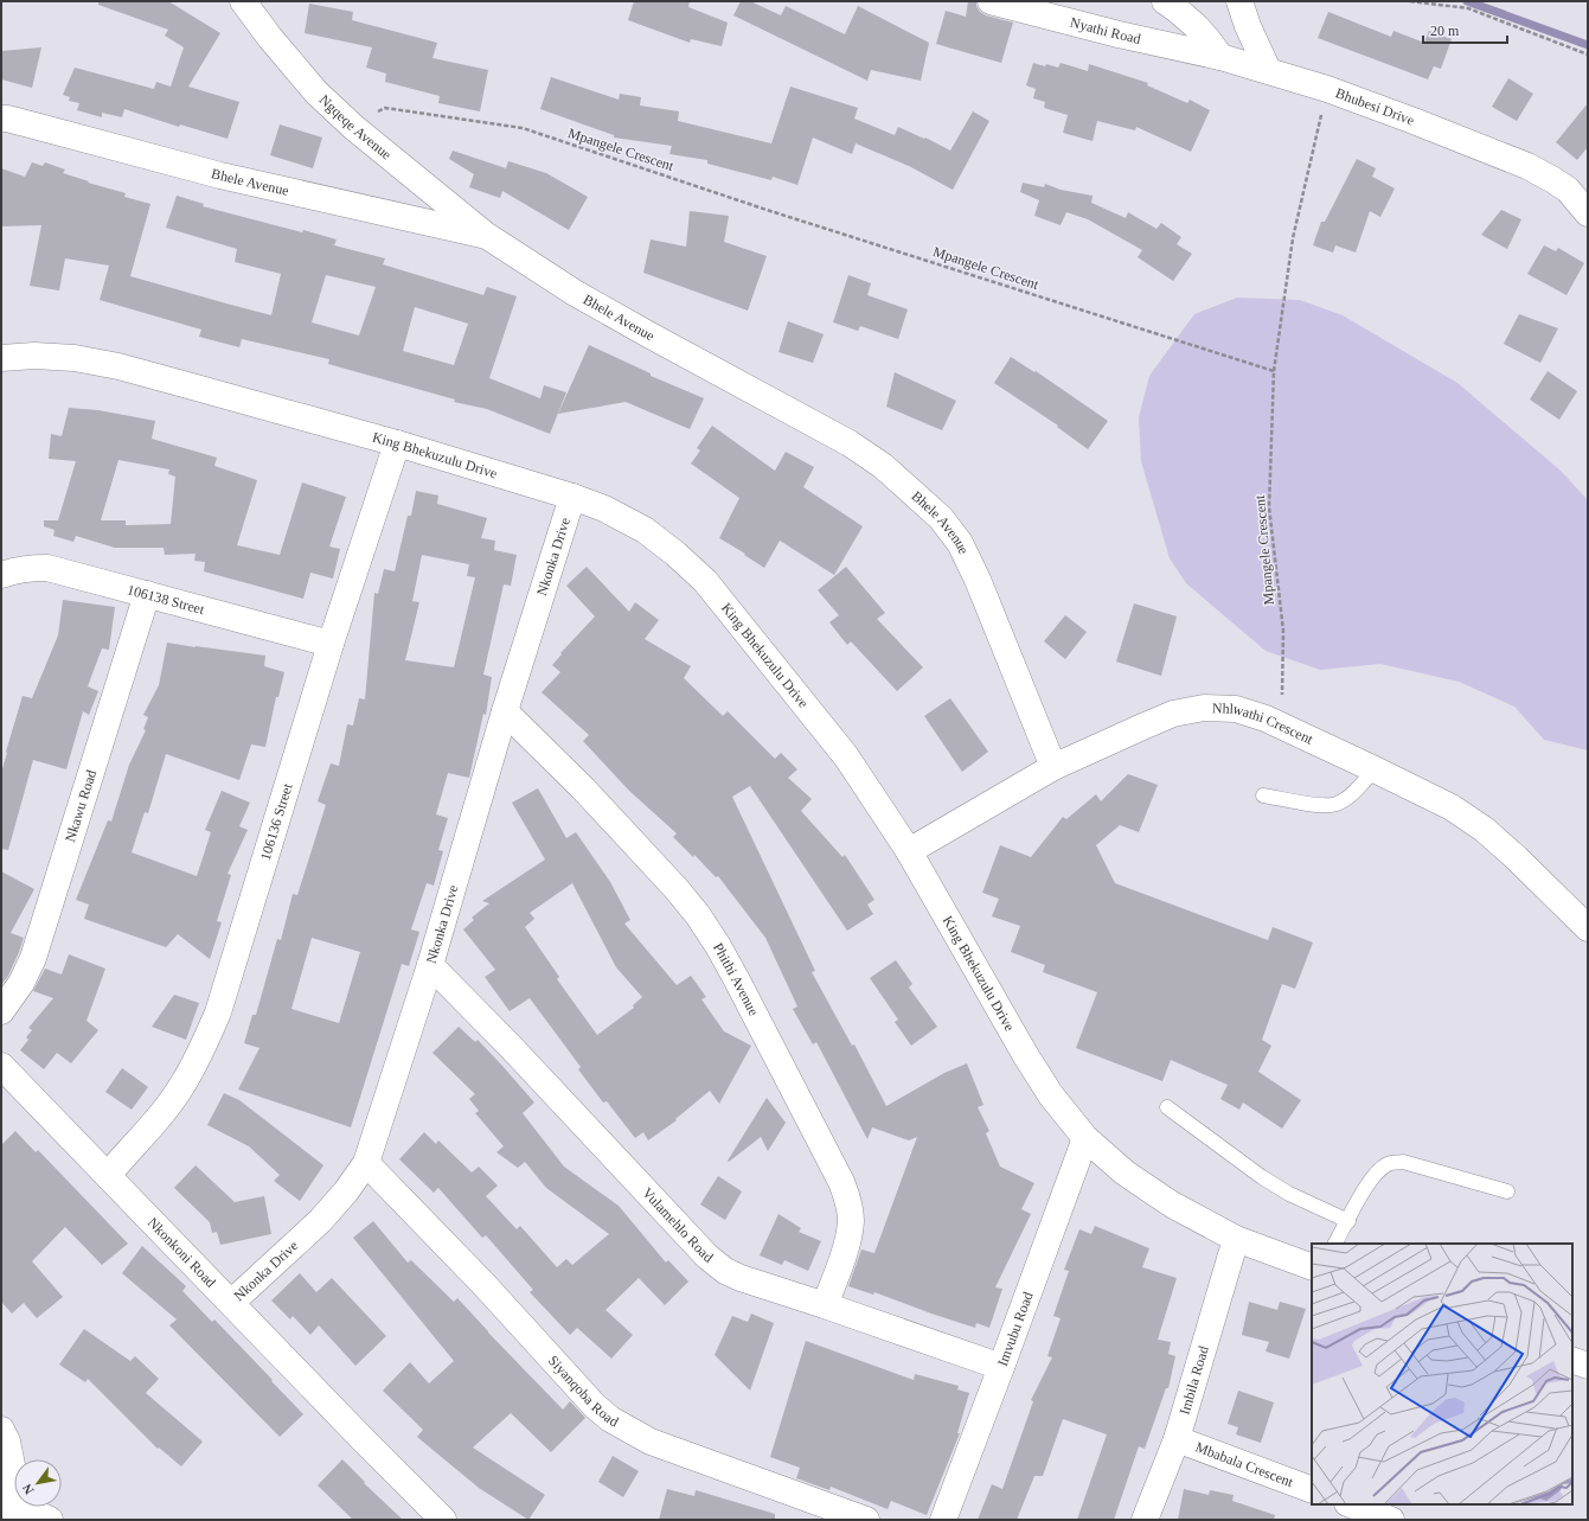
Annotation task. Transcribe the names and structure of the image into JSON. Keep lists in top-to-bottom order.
{
  "streets": {
    "street": [
      "Nyathi Road",
      "Bhubesi Drive",
      "Ngqeqe Avenue",
      "Bhele Avenue",
      "King Bhekuzulu Drive",
      "Nkonka Drive",
      "106138 Street",
      "Nhlwathi Crescent",
      "Nkawu Road",
      "106136 Street",
      "Phithi Avenue",
      "Vulamehlo Road",
      "Nkonkoni Road",
      "Imvubu Road",
      "Imbila Road",
      "Siyanqoba Road",
      "Mbabala Crescent"
    ],
    "path": ["Mpangele Crescent"]
  },
  "crossings": [
    ["Nyathi Road", "Bhubesi Drive"],
    ["Ngqeqe Avenue", "Mpangele Crescent"],
    ["Ngqeqe Avenue", "Bhele Avenue"],
    ["Mpangele Crescent", "Nhlwathi Crescent"],
    ["Bhele Avenue", "Nhlwathi Crescent"],
    ["King Bhekuzulu Drive", "Nkonka Drive"],
    ["King Bhekuzulu Drive", "Nhlwathi Crescent"],
    ["King Bhekuzulu Drive", "106136 Street"],
    ["King Bhekuzulu Drive", "Imvubu Road"],
    ["King Bhekuzulu Drive", "Imbila Road"],
    ["Nkonka Drive", "Phithi Avenue"],
    ["Nkonka Drive", "Vulamehlo Road"],
    ["Nkonka Drive", "Nkonkoni Road"],
    ["Nkonka Drive", "Siyanqoba Road"],
    ["106138 Street", "Nkawu Road"],
    ["106138 Street", "106136 Street"],
    ["106136 Street", "Nkonkoni Road"],
    ["Phithi Avenue", "Vulamehlo Road"],
    ["Vulamehlo Road", "Imvubu Road"],
    ["Imbila Road", "Mbabala Crescent"]
  ],
  "scale_bar": "20 m",
  "north": "bottom left"
}
